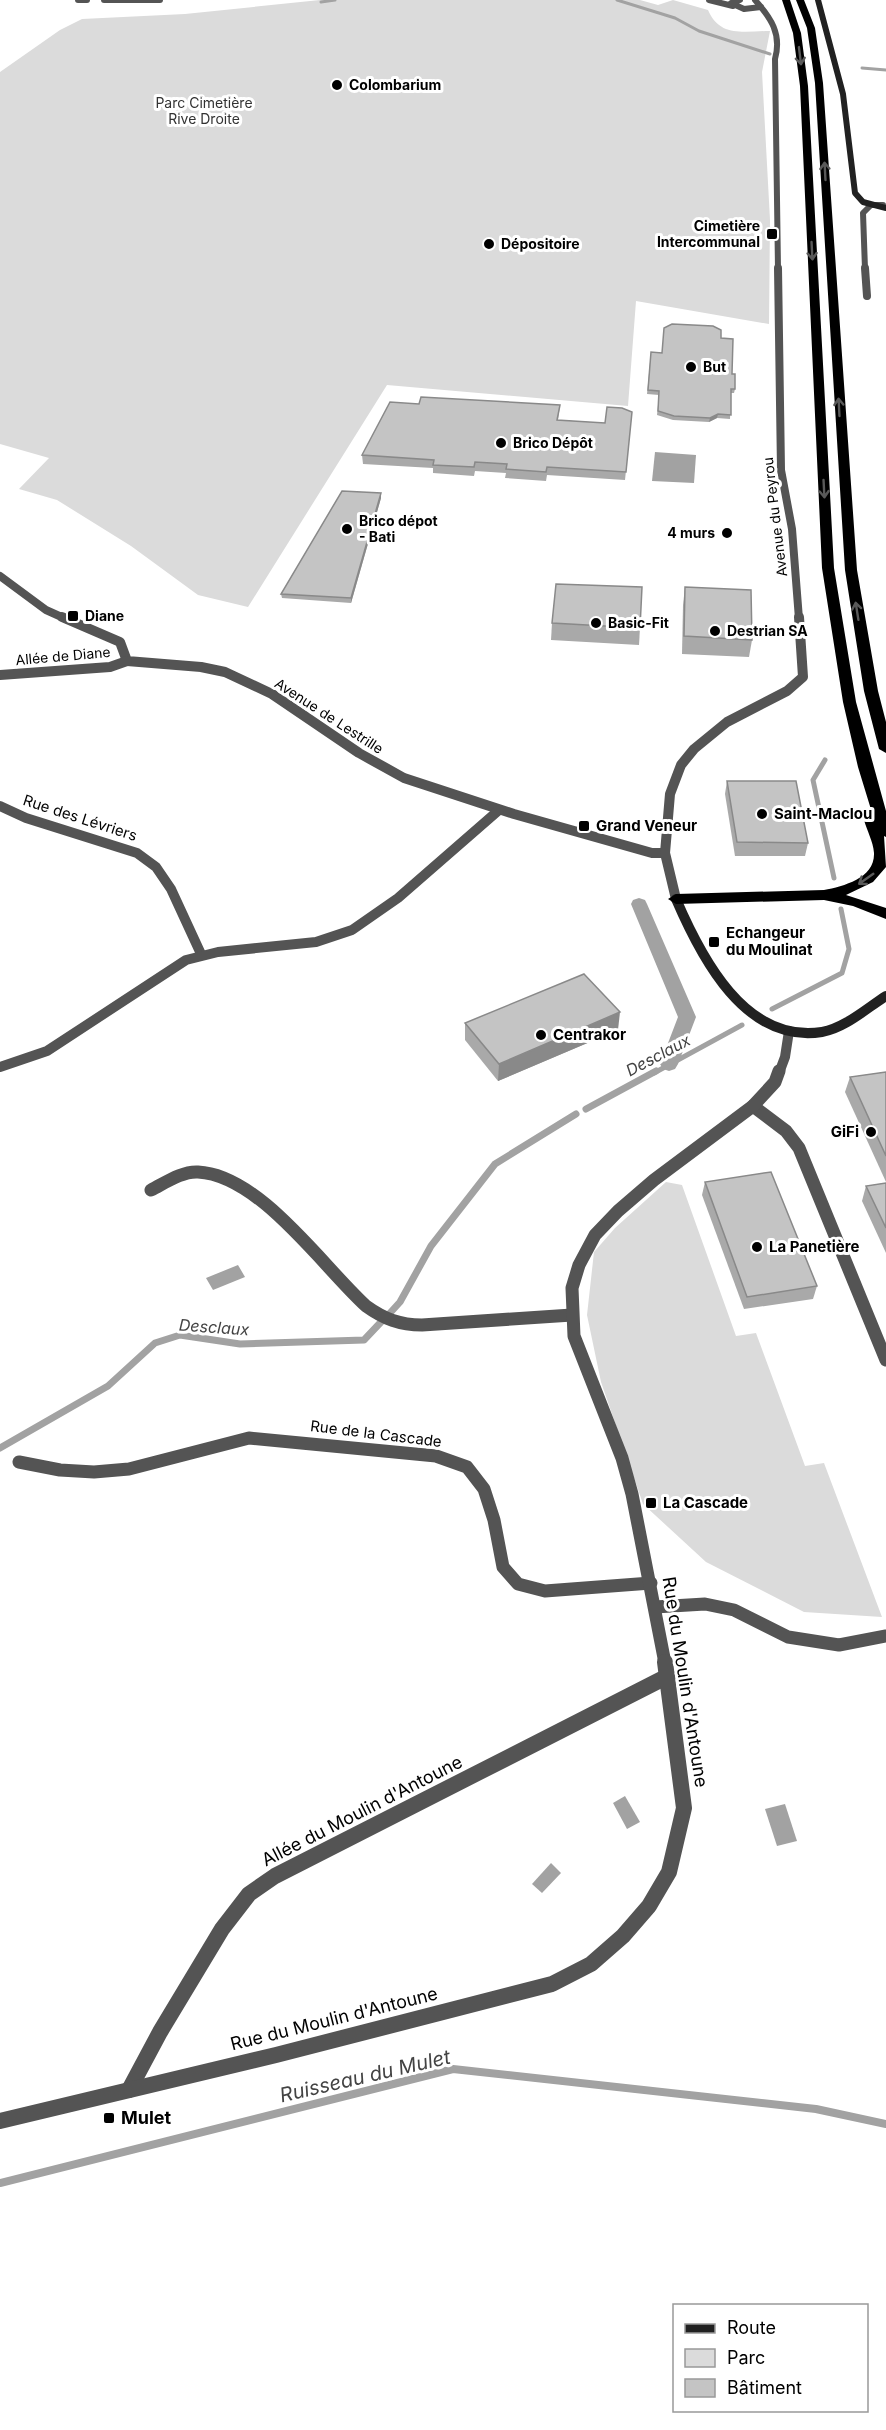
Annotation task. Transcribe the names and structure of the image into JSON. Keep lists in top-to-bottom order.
{
  "streets": {
    "street": [
      "Avenue du Peyrou",
      "Allée de Diane",
      "Avenue de Lestrille",
      "Rue des Lévriers",
      "Rue de la Cascade",
      "Rue du Moulin d'Antoune",
      "Allée du Moulin d'Antoune"
    ]
  },
  "crossings": [
    ["Avenue du Peyrou", "Avenue de Lestrille"],
    ["Allée de Diane", "Avenue de Lestrille"],
    ["Rue de la Cascade", "Rue du Moulin d'Antoune"],
    ["Rue du Moulin d'Antoune", "Allée du Moulin d'Antoune"]
  ],
  "water": ["Desclaux", "Ruisseau du Mulet"],
  "parks": ["Parc Cimetière Rive Droite"],
  "places": {
    "other": [
      "Colombarium",
      "Dépositoire",
      "But",
      "Brico Dépôt",
      "Brico dépot - Bati",
      "4 murs",
      "Basic-Fit",
      "Destrian SA",
      "Saint-Maclou",
      "Centrakor",
      "GiFi",
      "La Panetière"
    ],
    "transit": [
      "Cimetière Intercommunal",
      "Diane",
      "Grand Veneur",
      "Echangeur du Moulinat",
      "La Cascade",
      "Mulet"
    ]
  },
  "legend": ["Route", "Parc", "Bâtiment"]
}
